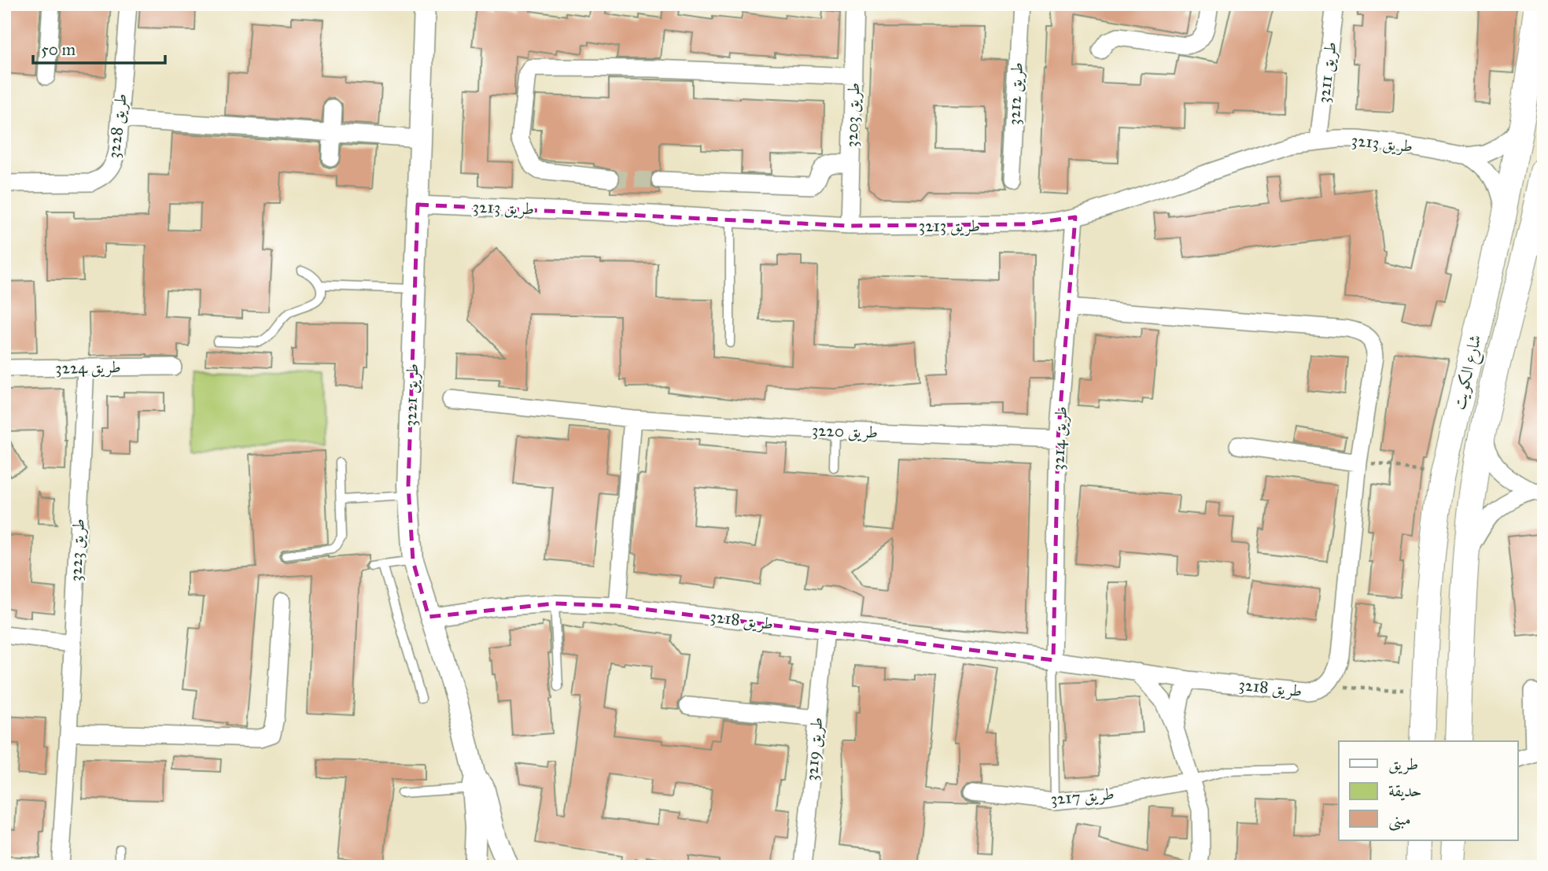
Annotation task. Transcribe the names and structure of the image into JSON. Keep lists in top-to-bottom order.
{
  "streets": {
    "main road": ["شارع الكويت"],
    "street": [
      "طريق 3211",
      "طريق 3212",
      "طريق 3203",
      "طريق 3228",
      "طريق 3213",
      "طريق 3224",
      "طريق 3221",
      "طريق 3220",
      "طريق 3214",
      "طريق 3223",
      "طريق 3218",
      "طريق 3219",
      "طريق 3217"
    ]
  },
  "crossings": [
    ["طريق 3211", "طريق 3213"],
    ["طريق 3203", "طريق 3213"],
    ["طريق 3213", "شارع الكويت"],
    ["طريق 3213", "طريق 3221"],
    ["طريق 3213", "طريق 3214"],
    ["طريق 3224", "طريق 3223"],
    ["طريق 3221", "طريق 3218"],
    ["طريق 3220", "طريق 3214"],
    ["طريق 3214", "طريق 3218"],
    ["طريق 3218", "طريق 3219"]
  ],
  "legend": ["طريق", "حديقة", "مبنى"],
  "scale_bar": "50 m"
}
